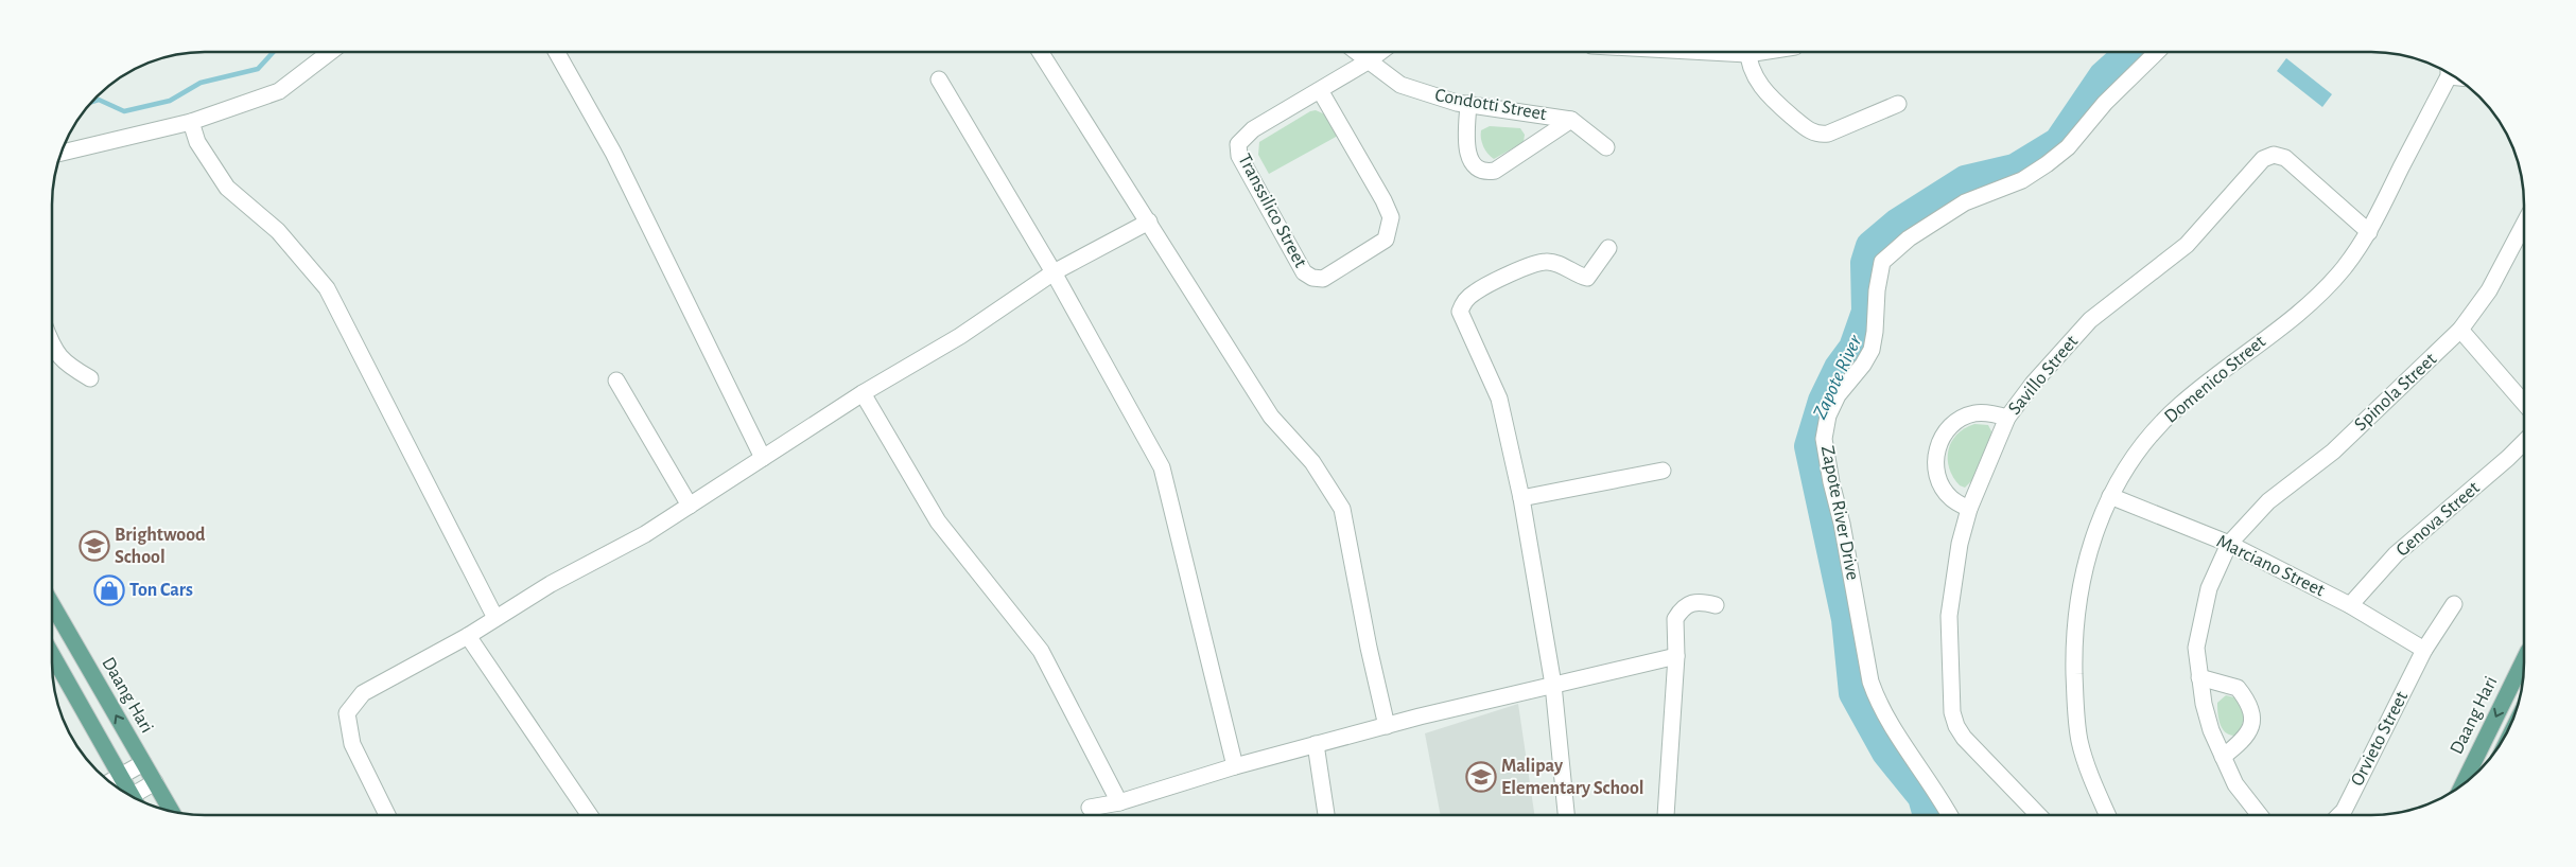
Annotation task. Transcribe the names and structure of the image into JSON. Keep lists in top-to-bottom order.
{
  "streets": {
    "main road": ["Daang Hari"],
    "street": [
      "Condotti Street",
      "Transsilico Street",
      "Savillo Street",
      "Domenico Street",
      "Spinola Street",
      "Zapote River Drive",
      "Genova Street",
      "Marciano Street",
      "Orvieto Street"
    ]
  },
  "crossings": [
    ["Condotti Street", "Transsilico Street"],
    ["Savillo Street", "Domenico Street"],
    ["Domenico Street", "Marciano Street"],
    ["Spinola Street", "Marciano Street"],
    ["Genova Street", "Marciano Street"],
    ["Marciano Street", "Orvieto Street"]
  ],
  "water": ["Zapote River"],
  "places": {
    "school or university": ["Brightwood School", "Malipay Elementary School"],
    "shop": ["Ton Cars"]
  }
}
